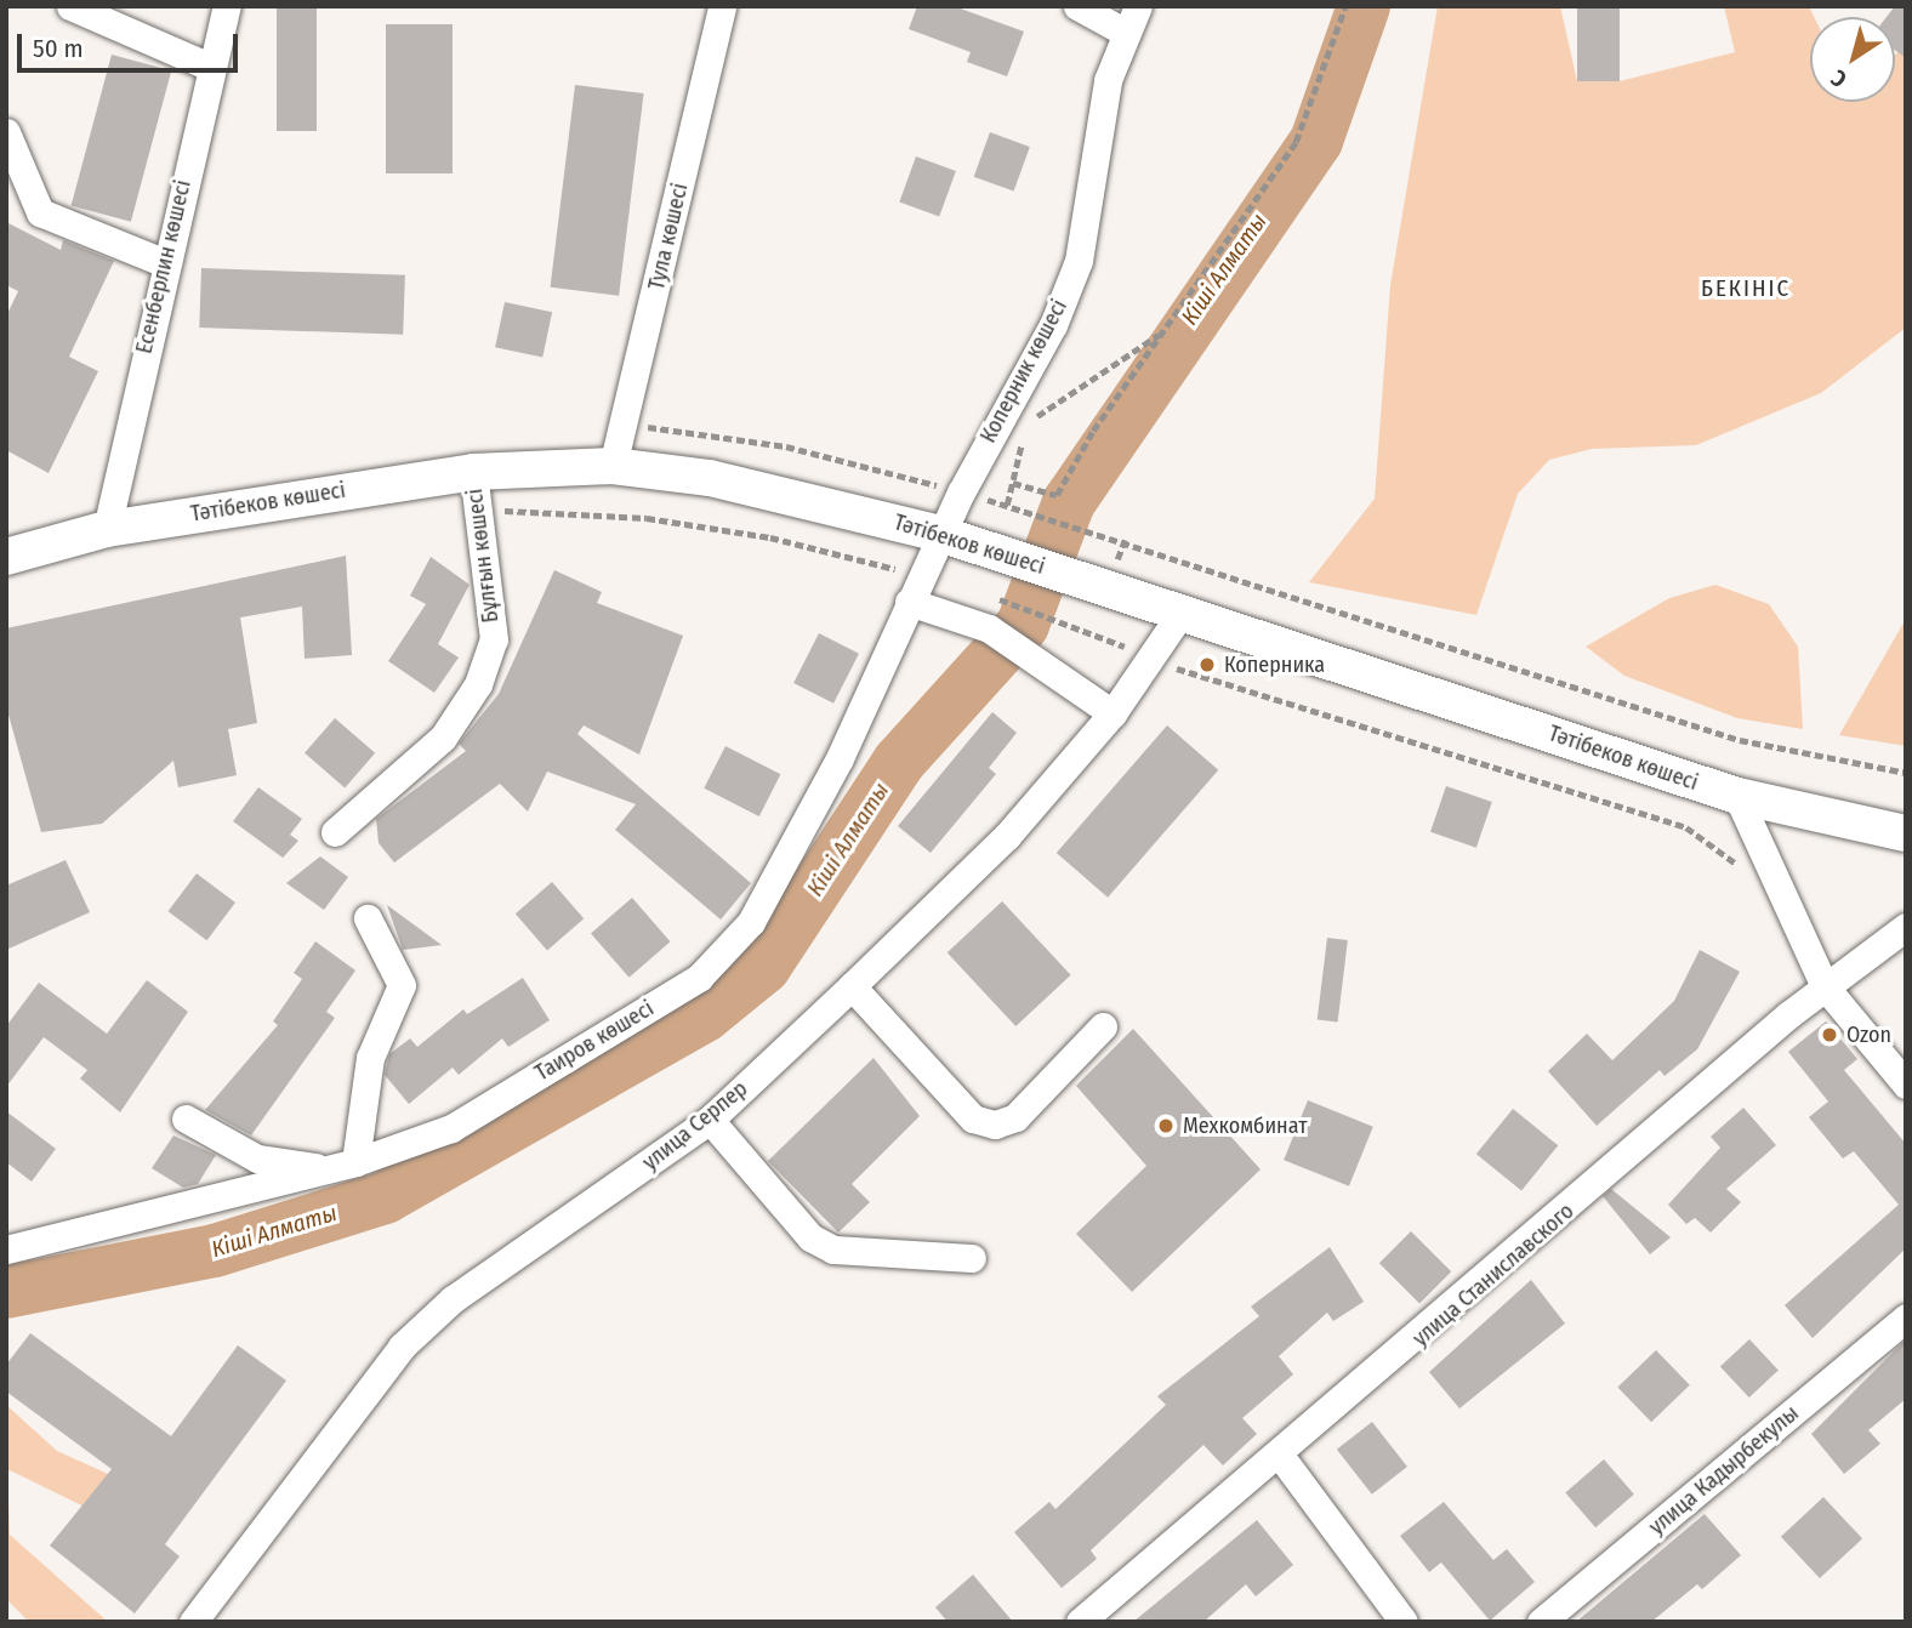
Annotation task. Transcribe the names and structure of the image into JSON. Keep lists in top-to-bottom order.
{
  "streets": {
    "main road": ["Тәтібеков көшесі"],
    "street": [
      "Тула көшесі",
      "Есенберлин көшесі",
      "Коперник көшесі",
      "Бұлғын көшесі",
      "Таиров көшесі",
      "улица Серпер",
      "улица Станиславского",
      "улица Кадырбекулы"
    ]
  },
  "crossings": [
    ["Тула көшесі", "Тәтібеков көшесі"],
    ["Есенберлин көшесі", "Тәтібеков көшесі"],
    ["Коперник көшесі", "Тәтібеков көшесі"],
    ["Коперник көшесі", "Таиров көшесі"],
    ["Тәтібеков көшесі", "Бұлғын көшесі"],
    ["Тәтібеков көшесі", "Таиров көшесі"],
    ["Тәтібеков көшесі", "улица Серпер"]
  ],
  "districts": ["БЕКІНІС"],
  "water": ["Кіші Алматы"],
  "places": ["Коперника", "Ozon", "Мехкомбинат"],
  "scale_bar": "50 m",
  "north": "bottom left"
}
